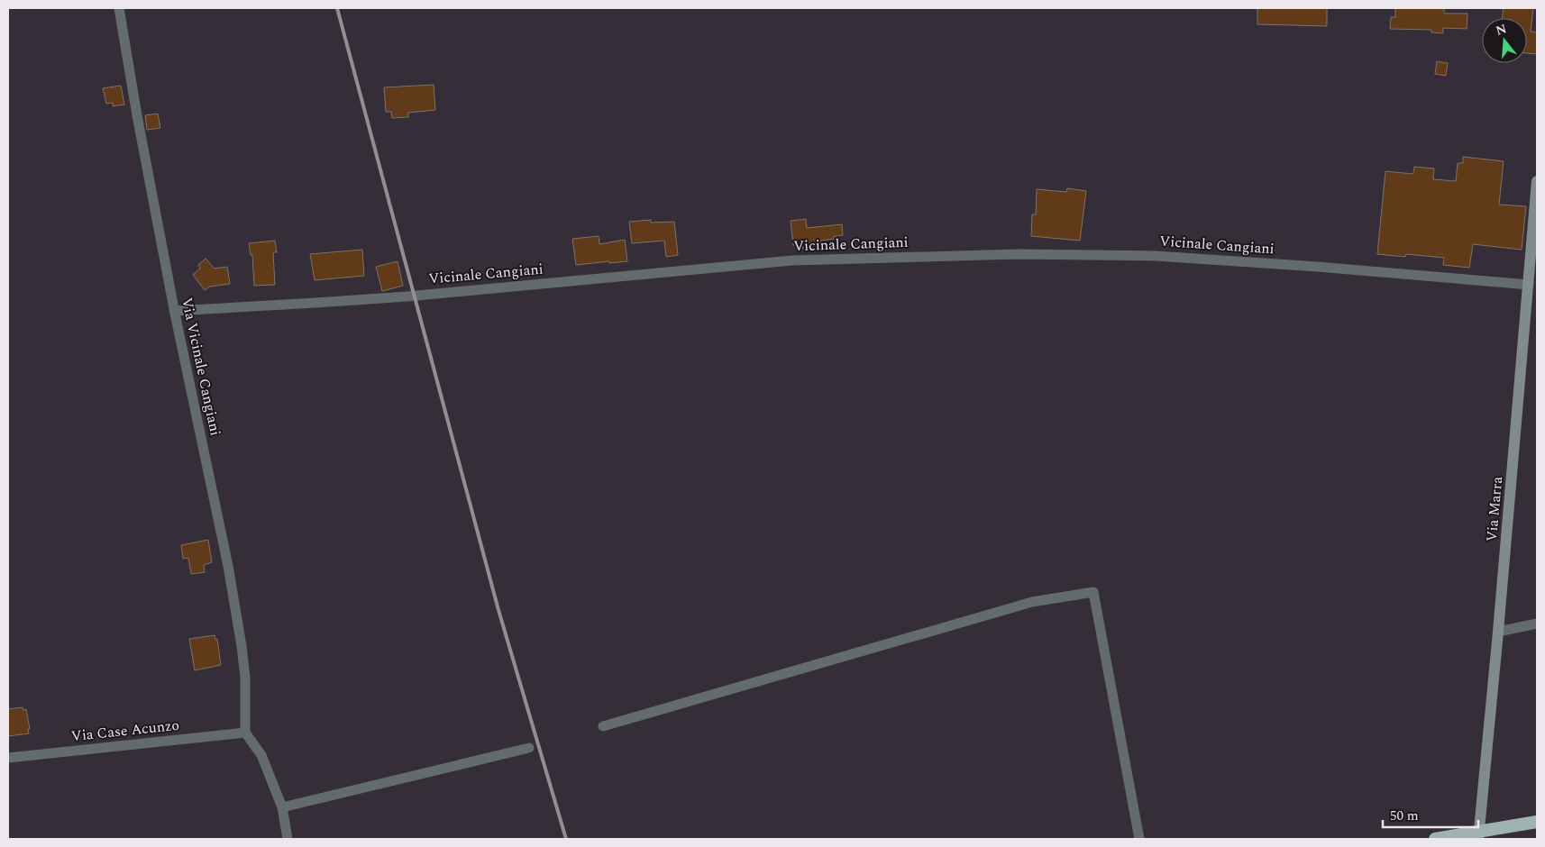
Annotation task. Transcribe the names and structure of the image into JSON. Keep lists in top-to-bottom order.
{
  "streets": {
    "main road": ["Via Marra"],
    "street": ["Vicinale Cangiani", "Via Vicinale Cangiani", "Via Case Acunzo"]
  },
  "crossings": [
    ["Vicinale Cangiani", "Via Vicinale Cangiani"],
    ["Vicinale Cangiani", "Via Marra"],
    ["Via Vicinale Cangiani", "Via Case Acunzo"]
  ],
  "scale_bar": "50 m",
  "north": "top"
}
